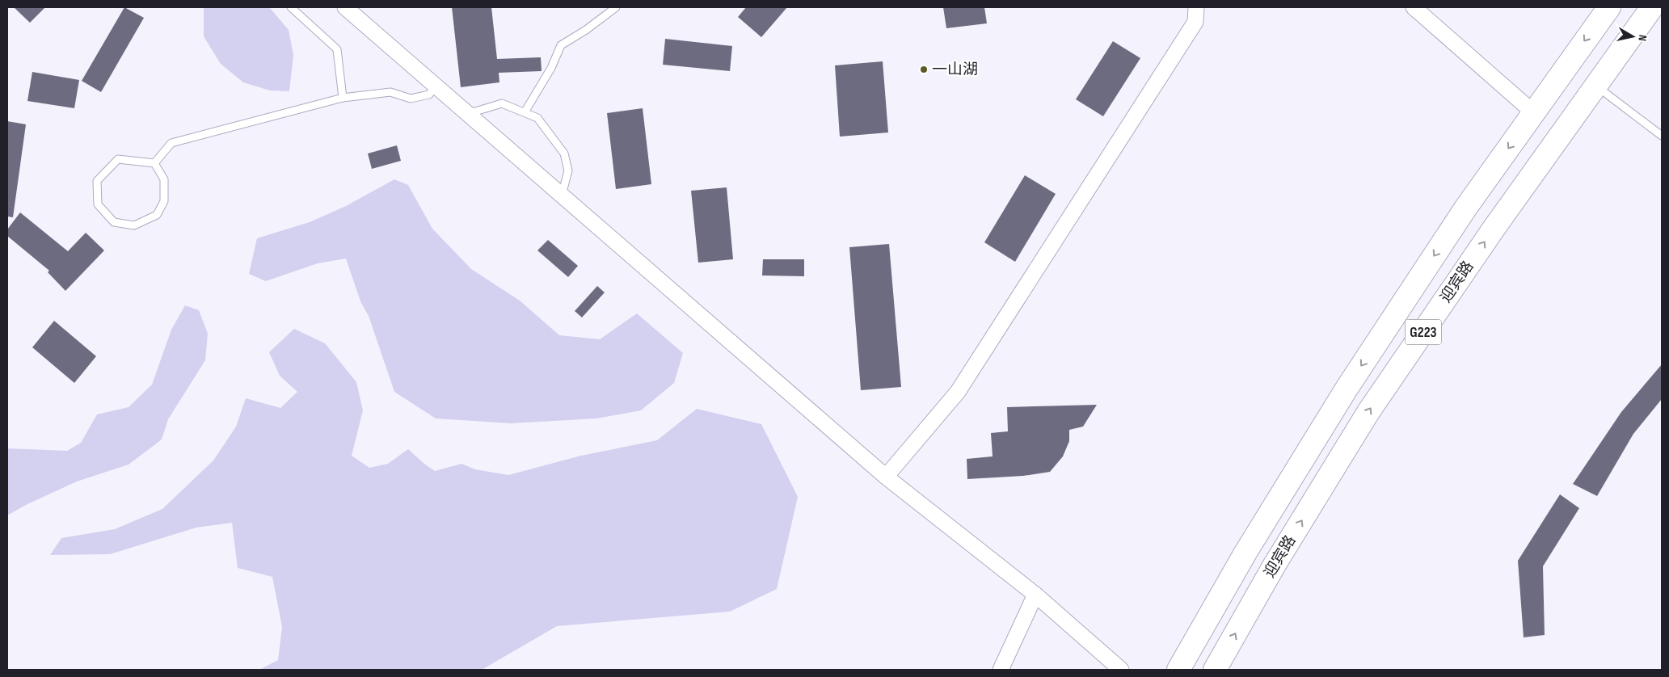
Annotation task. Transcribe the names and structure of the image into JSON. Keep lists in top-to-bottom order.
{
  "streets": {
    "highway": ["迎宾路", "G223"]
  },
  "places": ["一山湖"],
  "north": "right"
}
